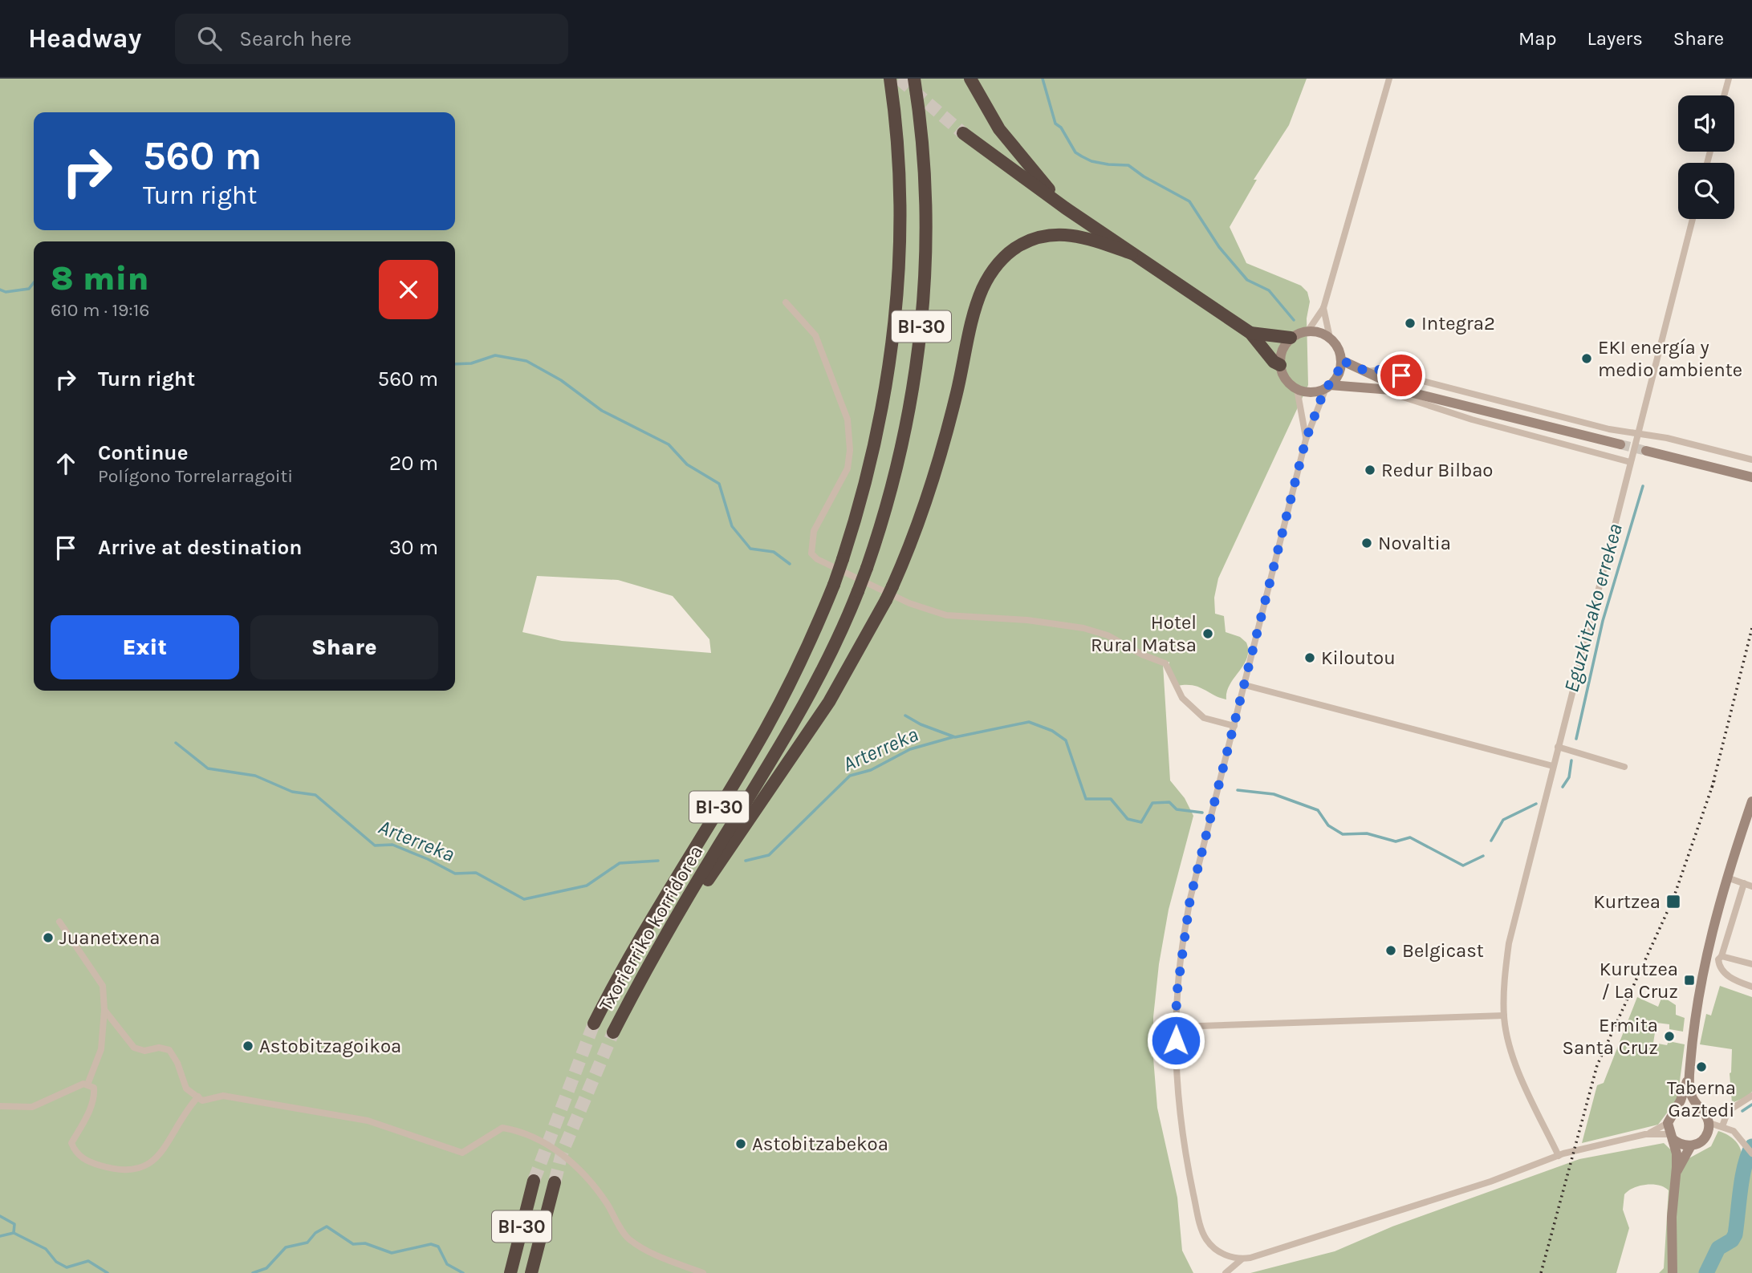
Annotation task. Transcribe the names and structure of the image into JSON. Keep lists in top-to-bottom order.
{
  "streets": {
    "highway": ["BI-30", "Txorierriko korridorea"]
  },
  "water": ["Eguzkitzako errekea", "Arterreka"],
  "places": {
    "other": [
      "Integra2",
      "EKI energía y medio ambiente",
      "Redur Bilbao",
      "Novaltia",
      "Hotel Rural Matsa",
      "Kiloutou",
      "Juanetxena",
      "Belgicast",
      "Ermita Santa Cruz",
      "Astobitzagoikoa",
      "Taberna Gaztedi",
      "Astobitzabekoa"
    ],
    "transit": ["Kurtzea", "Kurutzea / La Cruz"]
  },
  "page": {
    "header": "Headway",
    "search": "Search here",
    "nav": ["Map", "Layers", "Share"],
    "turn": ["560 m", "Turn right"],
    "heading": ["8 min", "610 m · 19:16"],
    "list": [
      {
        "name": "Turn right",
        "value": "560 m"
      },
      {
        "name": "Continue",
        "note": "Polígono Torrelarragoiti",
        "value": "20 m"
      },
      {
        "name": "Arrive at destination",
        "value": "30 m"
      }
    ],
    "buttons": ["Exit", "Share"]
  }
}
